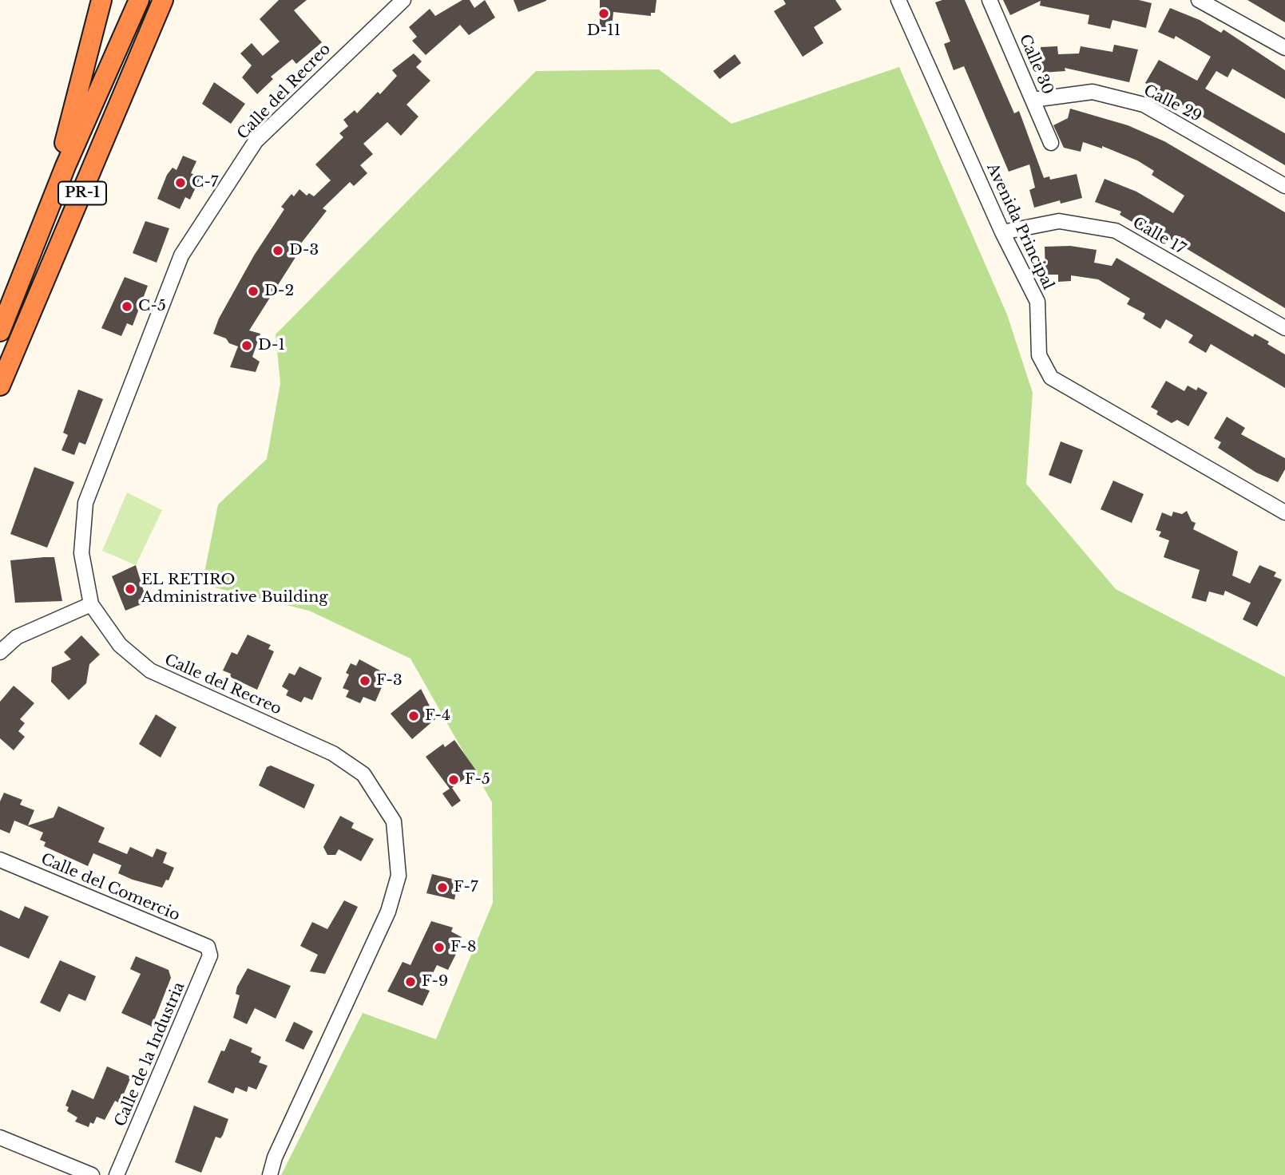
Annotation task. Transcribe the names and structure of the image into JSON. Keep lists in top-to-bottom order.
{
  "streets": {
    "highway": ["PR-1"],
    "street": [
      "Calle 30",
      "Calle del Recreo",
      "Calle 29",
      "Avenida Principal",
      "Calle 17",
      "Calle del Comercio",
      "Calle de la Industria"
    ]
  },
  "crossings": [
    ["Calle 30", "Calle 29"],
    ["Avenida Principal", "Calle 17"],
    ["Calle del Comercio", "Calle de la Industria"]
  ],
  "places": [
    "D-11",
    "C-7",
    "D-3",
    "D-2",
    "C-5",
    "D-1",
    "EL RETIRO Administrative Building",
    "F-3",
    "F-4",
    "F-5",
    "F-7",
    "F-8",
    "F-9"
  ]
}
